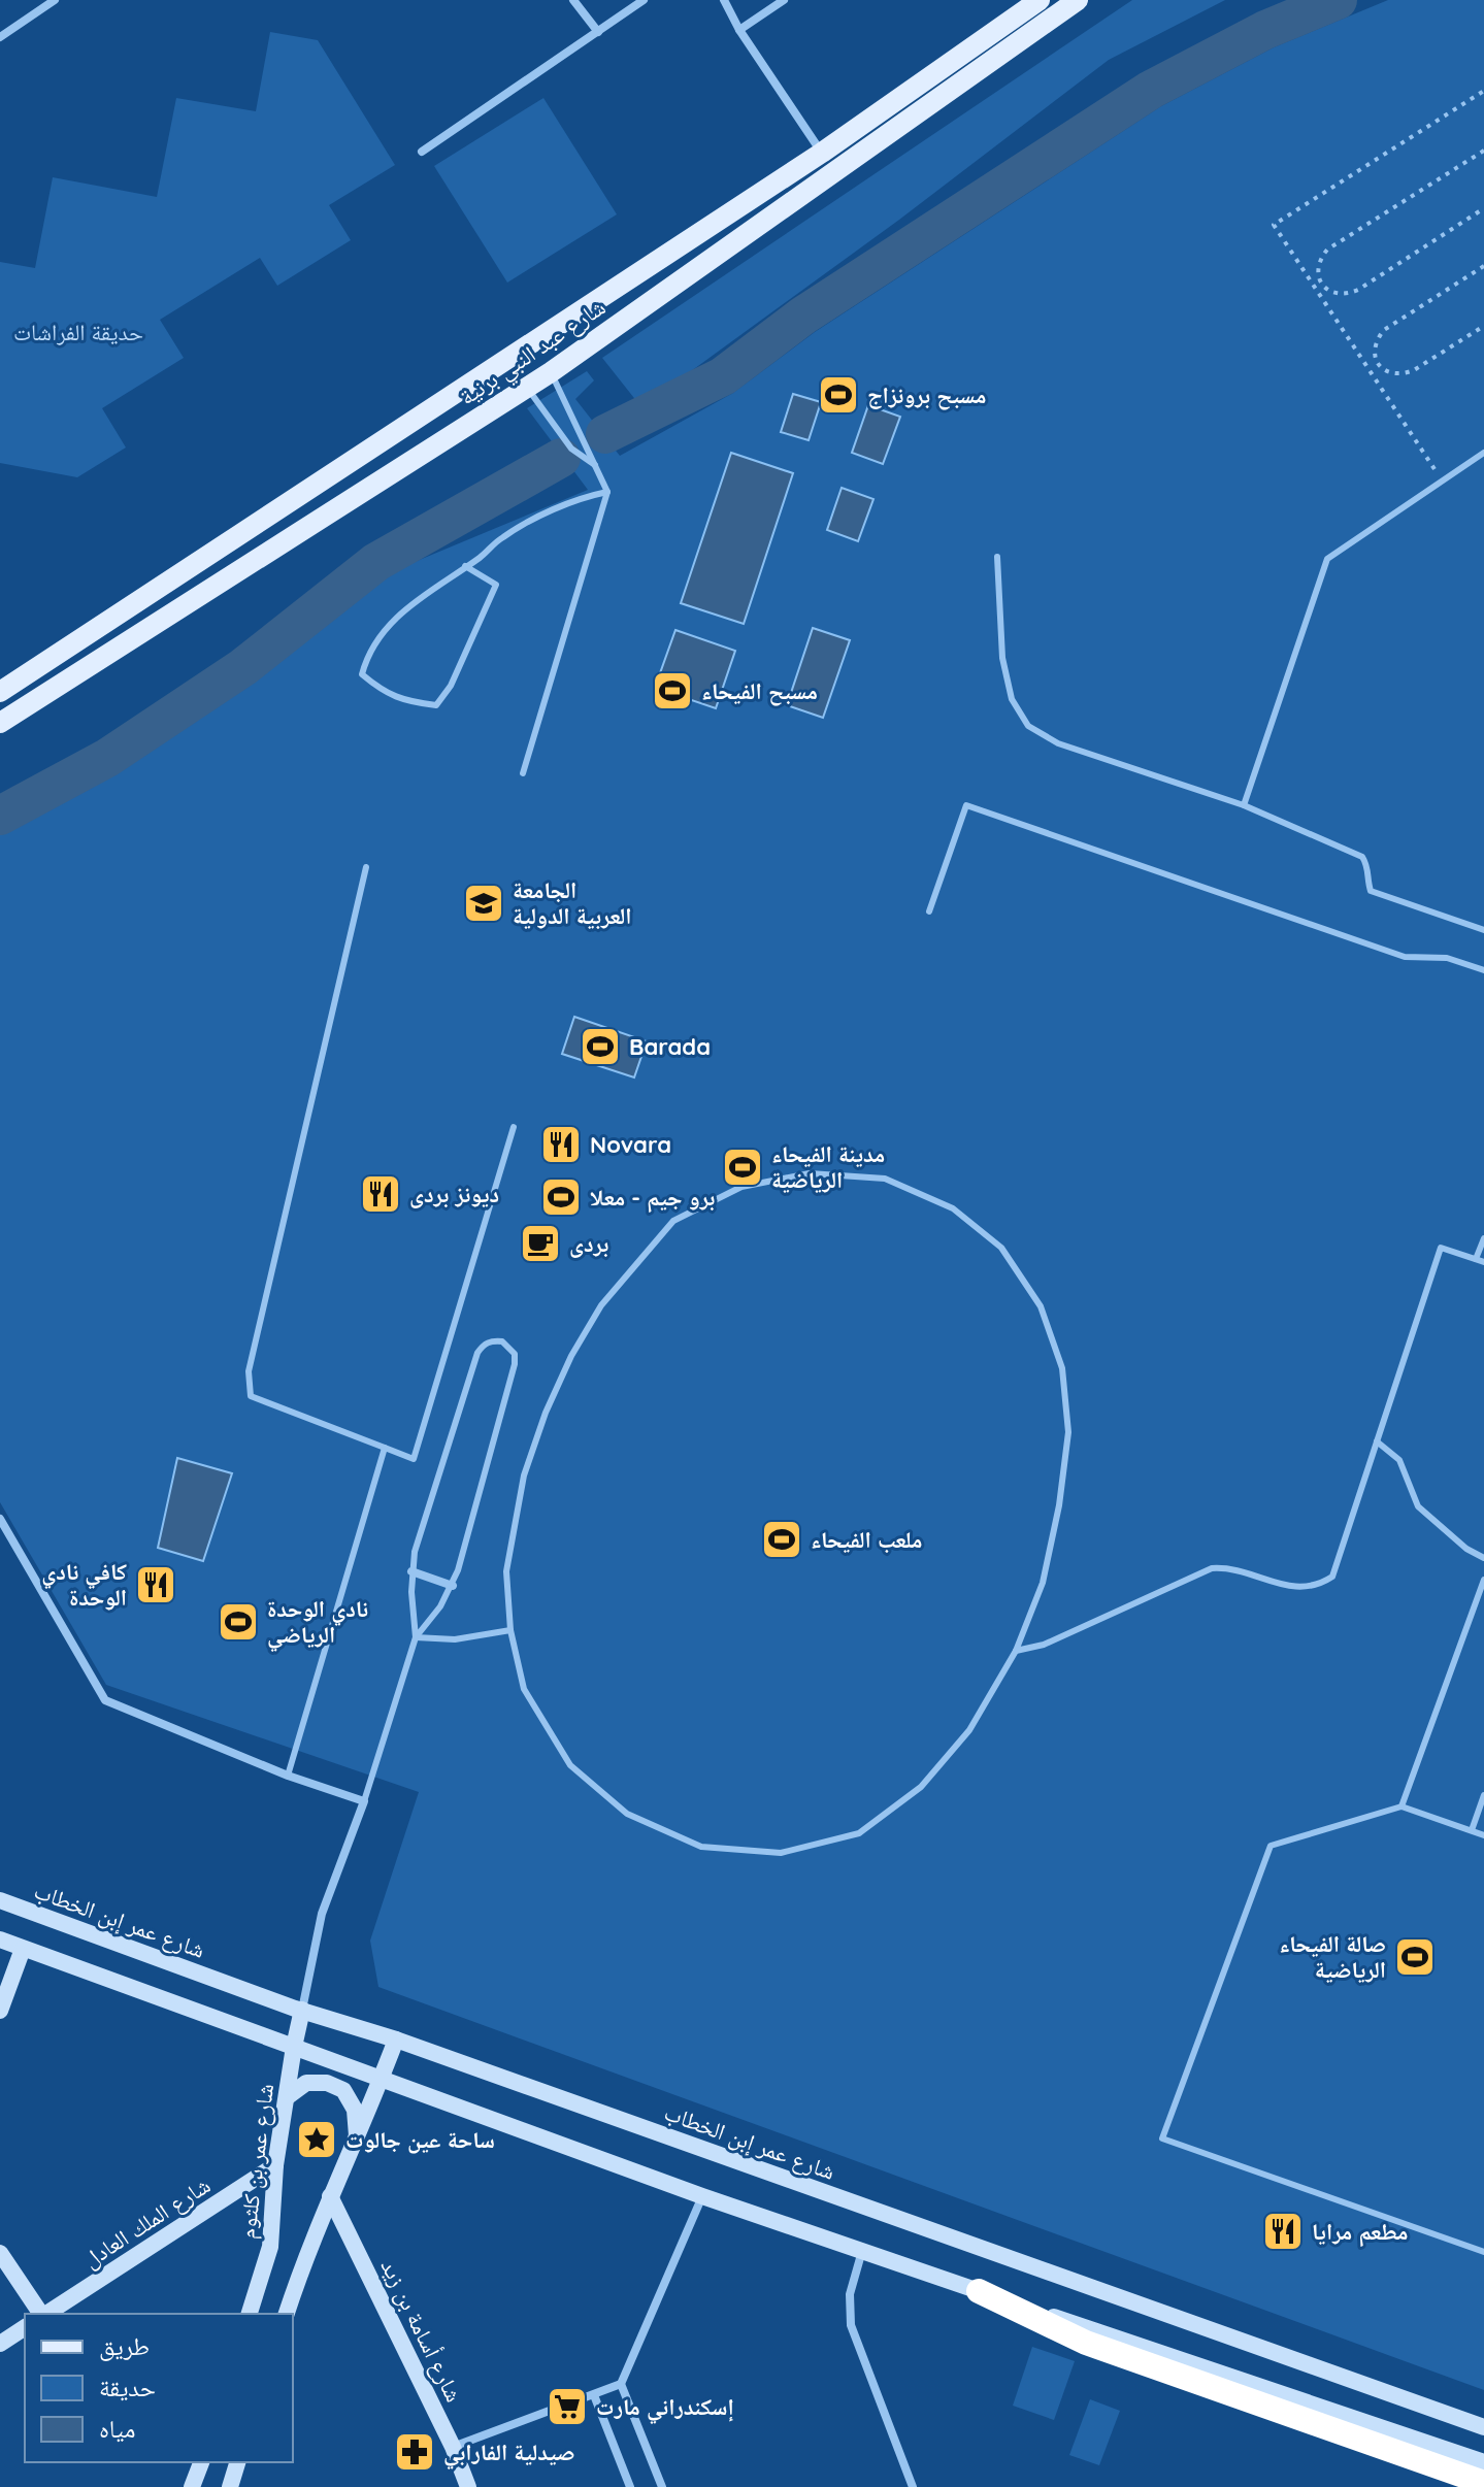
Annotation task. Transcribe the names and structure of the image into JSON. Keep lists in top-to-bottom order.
{
  "streets": {
    "main road": [
      "شارع عبد النبي برنية",
      "شارع عمر إبن الخطاب",
      "شارع عمر بن كلثوم",
      "شارع الملك العادل",
      "شارع أسامة بن زيد"
    ]
  },
  "crossings": [
    ["شارع عمر إبن الخطاب", "شارع عمر بن كلثوم"],
    ["شارع عمر بن كلثوم", "شارع الملك العادل"]
  ],
  "parks": ["حديقة الفراشات"],
  "places": {
    "sports": [
      "مسبح برونزاج",
      "مسبح الفيحاء",
      "Barada",
      "مدينة الفيحاء الرياضية",
      "برو جيم - معلا",
      "ملعب الفيحاء",
      "نادي الوحدة الرياضي",
      "صالة الفيحاء الرياضية"
    ],
    "school or university": ["الجامعة العربية الدولية"],
    "restaurant": [
      "Novara",
      "ديونز بردى",
      "كافي نادي الوحدة",
      "مطعم مرايا"
    ],
    "cafe": ["بردى"],
    "place": ["ساحة عين جالوت"],
    "supermarket": ["إسكندراني مارت"],
    "pharmacy": ["صيدلية الفارابي"]
  },
  "legend": ["طريق", "حديقة", "مياه"]
}
